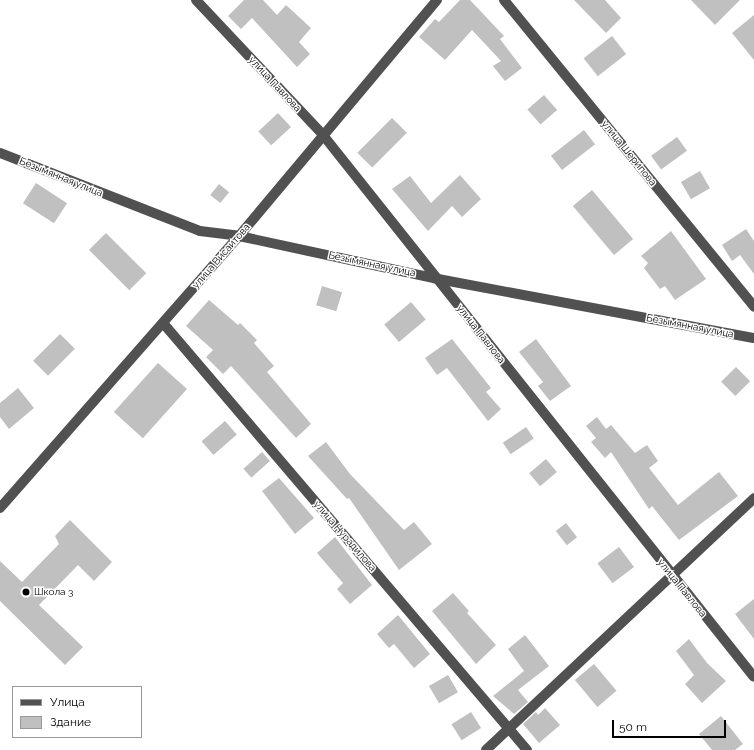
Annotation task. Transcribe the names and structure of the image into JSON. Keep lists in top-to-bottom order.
{
  "streets": {
    "street": [
      "улица Павлова",
      "улица Шерипова",
      "Безымянная улица",
      "улица Висаитова",
      "улица Нурадилова"
    ]
  },
  "crossings": [
    ["улица Павлова", "Безымянная улица"],
    ["улица Павлова", "улица Висаитова"],
    ["Безымянная улица", "улица Висаитова"],
    ["улица Висаитова", "улица Нурадилова"]
  ],
  "places": ["Школа 3"],
  "legend": ["Улица", "Здание"],
  "scale_bar": "50 m"
}
